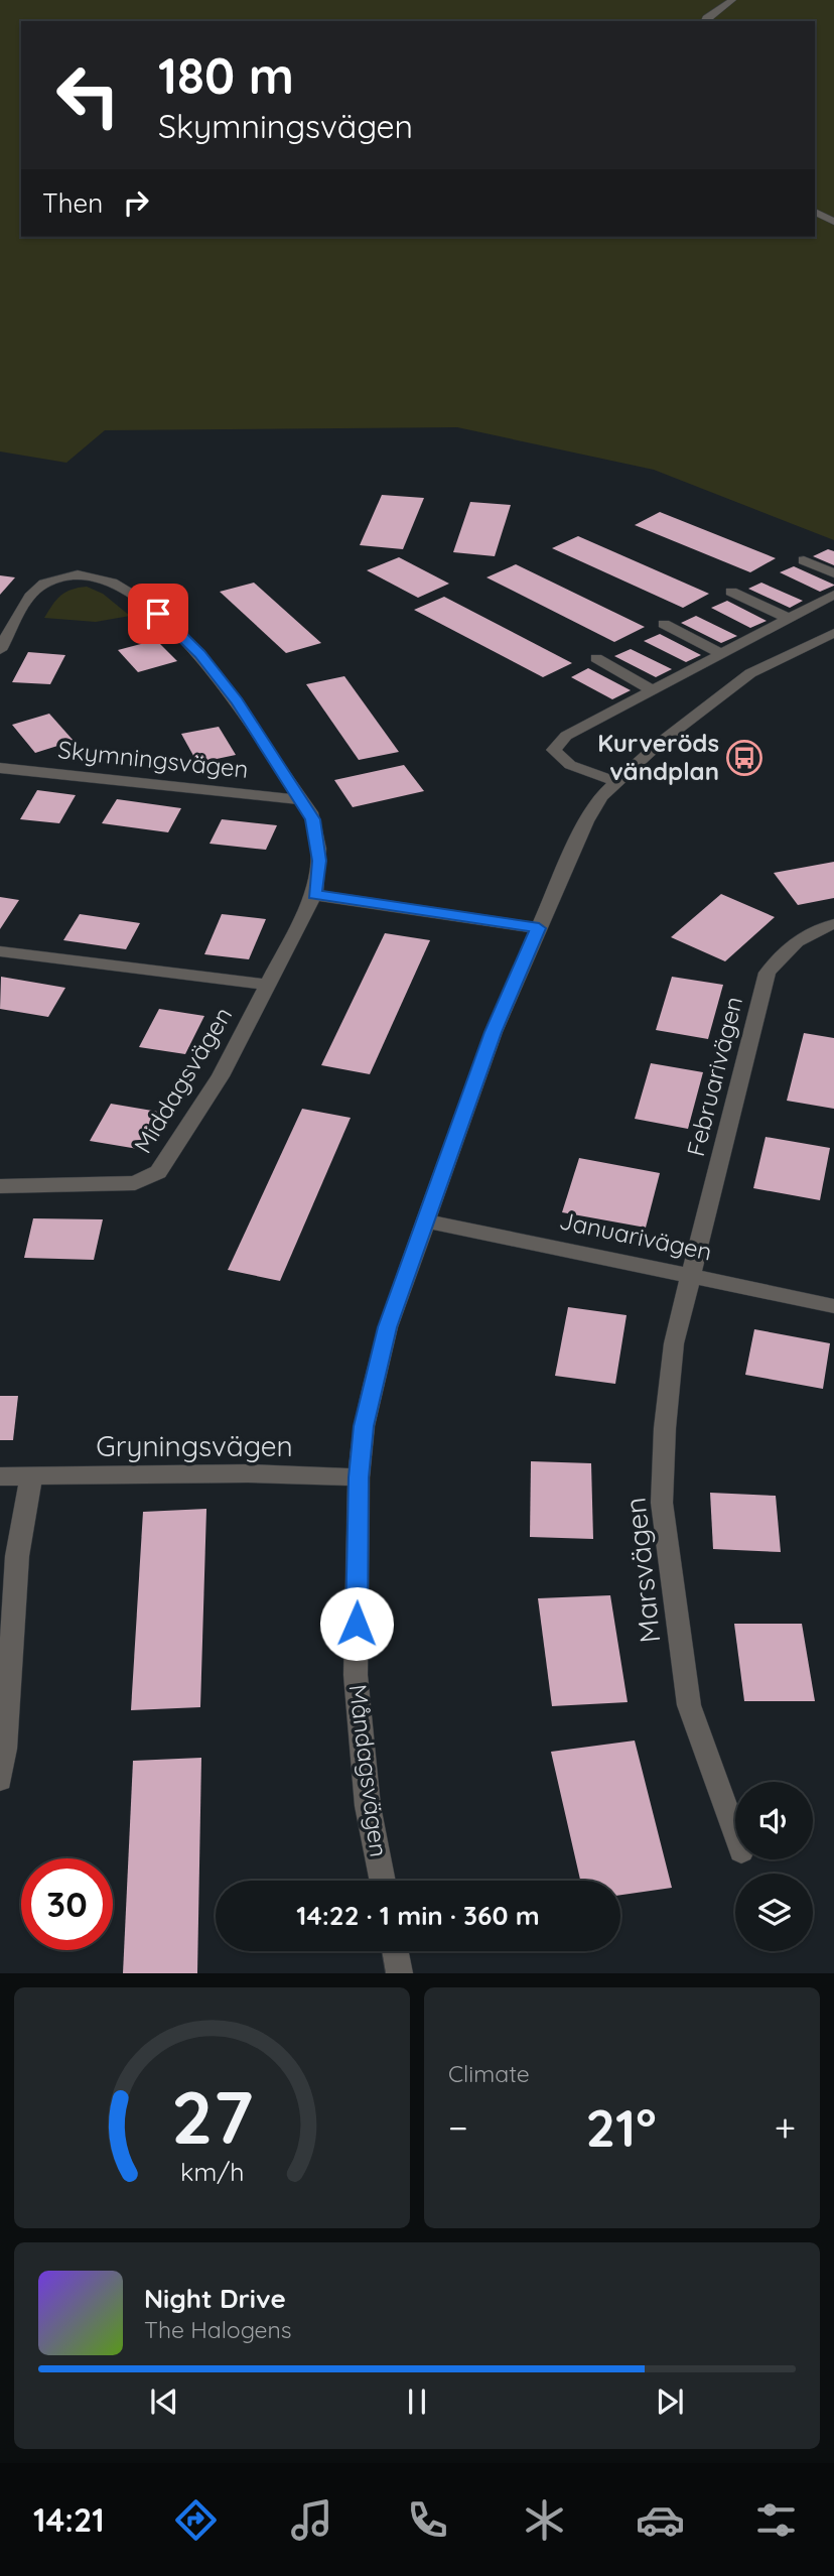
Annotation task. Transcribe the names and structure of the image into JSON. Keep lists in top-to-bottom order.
{
  "streets": {
    "street": [
      "Skymningsvägen",
      "Februarivägen",
      "Middagsvägen",
      "Januarivägen",
      "Gryningsvägen",
      "Marsvägen",
      "Måndagsvägen"
    ]
  },
  "crossings": [
    ["Skymningsvägen", "Middagsvägen"],
    ["Februarivägen", "Januarivägen"],
    ["Februarivägen", "Marsvägen"],
    ["Januarivägen", "Marsvägen"],
    ["Januarivägen", "Måndagsvägen"],
    ["Gryningsvägen", "Måndagsvägen"]
  ],
  "places": {
    "bus stop": ["Kurveröds vändplan"]
  },
  "page": {
    "turn": ["180 m", "Skymningsvägen"],
    "then": "Then",
    "limit": "30",
    "trip": "14:22 · 1 min · 360 m",
    "tile": "Climate",
    "heat": ["−", "21°", "+"],
    "song": ["Night Drive", "The Halogens"],
    "tabs": "14:21",
    "gauge": ["27", "km/h"]
  }
}
